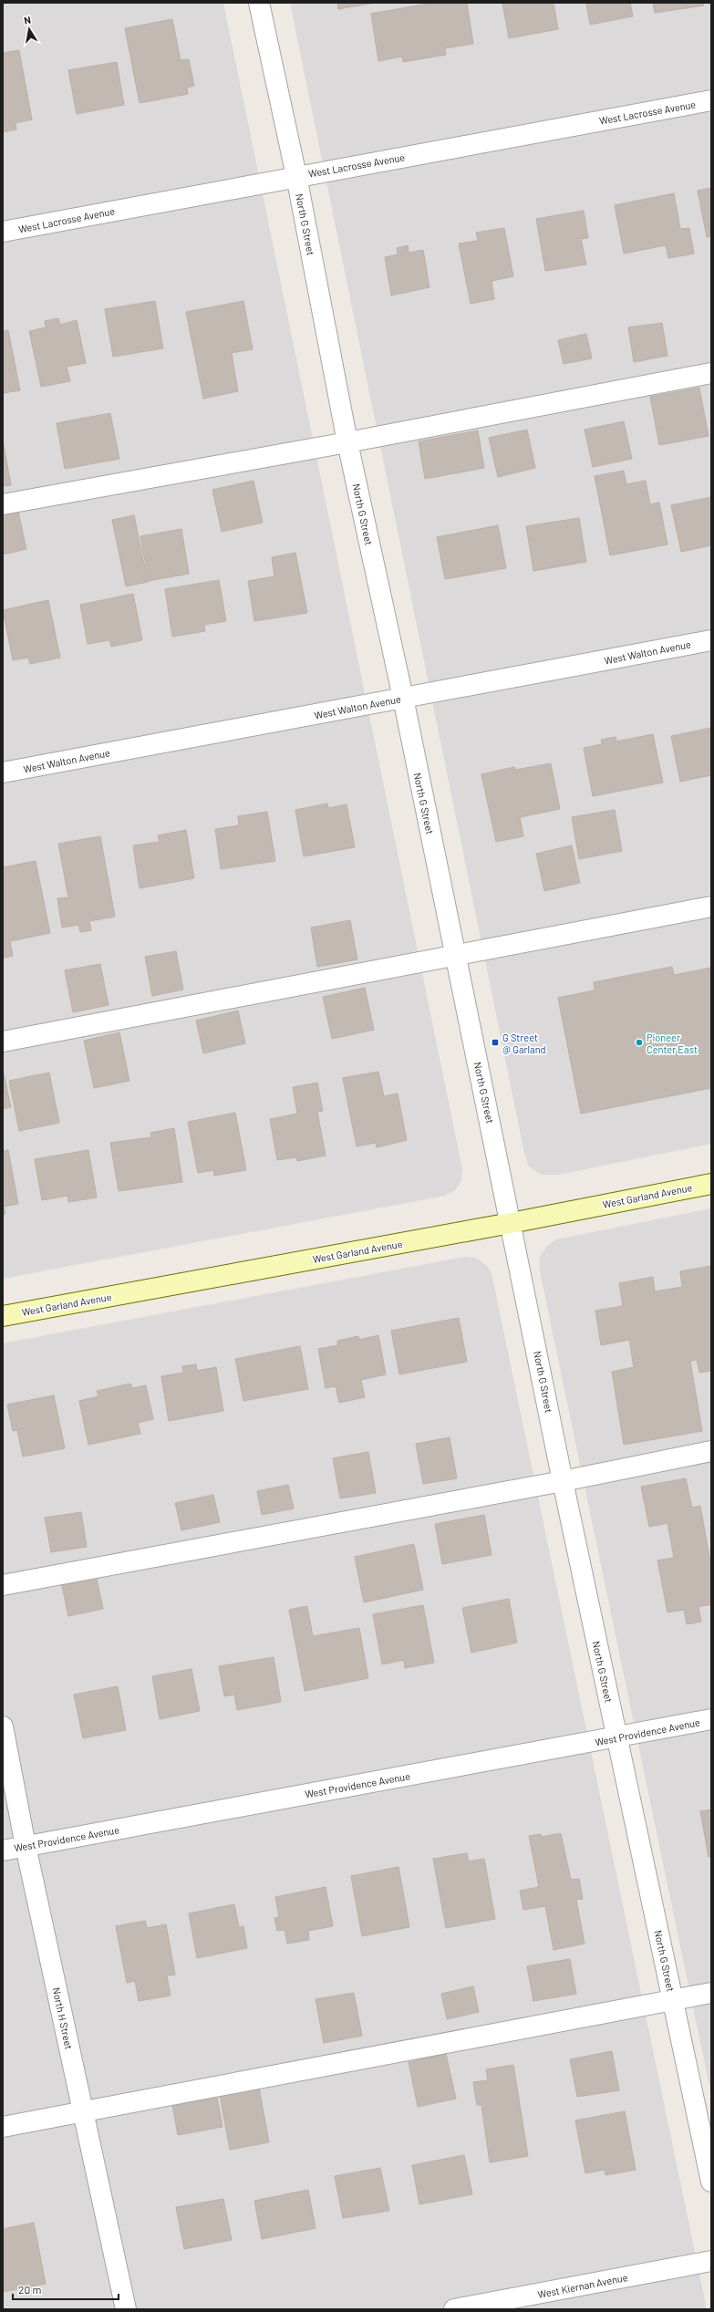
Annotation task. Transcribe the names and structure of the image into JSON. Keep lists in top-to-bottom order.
{
  "streets": {
    "street": [
      "West Lacrosse Avenue",
      "North G Street",
      "West Walton Avenue",
      "West Garland Avenue",
      "West Providence Avenue",
      "North H Street",
      "West Kiernan Avenue"
    ]
  },
  "crossings": [
    ["West Lacrosse Avenue", "North G Street"],
    ["North G Street", "West Walton Avenue"],
    ["North G Street", "West Garland Avenue"],
    ["North G Street", "West Providence Avenue"],
    ["West Providence Avenue", "North H Street"]
  ],
  "places": {
    "transit": ["G Street @ Garland"],
    "other": ["Pioneer Center East"]
  },
  "scale_bar": "20 m",
  "north": "top"
}
